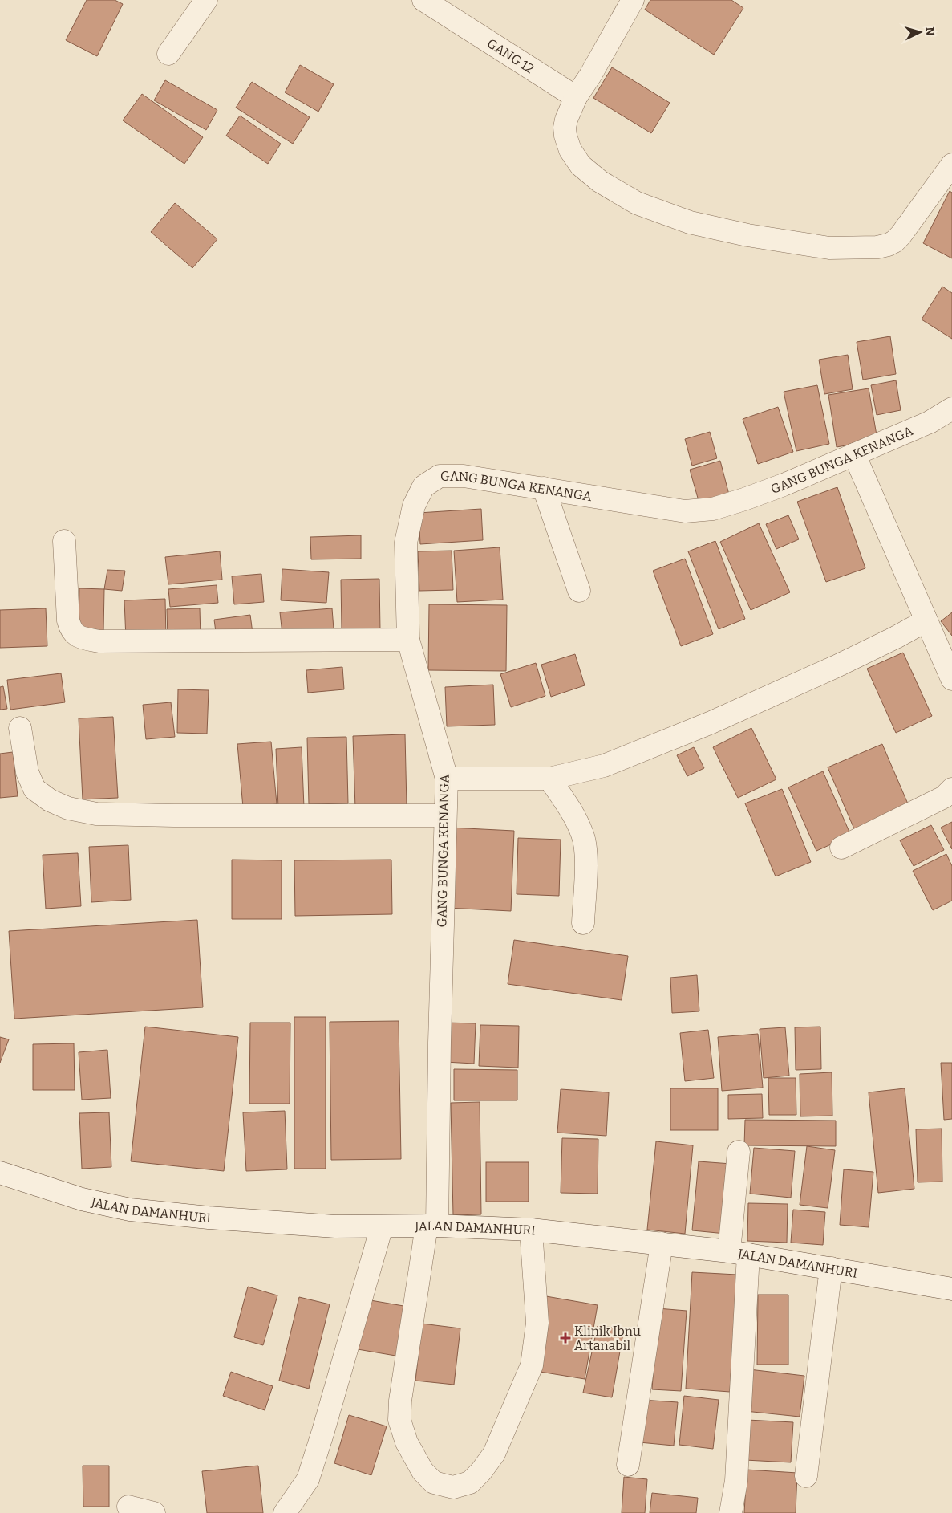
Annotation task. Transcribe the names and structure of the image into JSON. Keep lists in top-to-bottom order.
{
  "streets": {
    "street": ["GANG 12", "GANG BUNGA KENANGA", "JALAN DAMANHURI"]
  },
  "crossings": [
    ["GANG BUNGA KENANGA", "JALAN DAMANHURI"]
  ],
  "places": {
    "health": ["Klinik Ibnu Artanabil"]
  },
  "north": "right"
}
